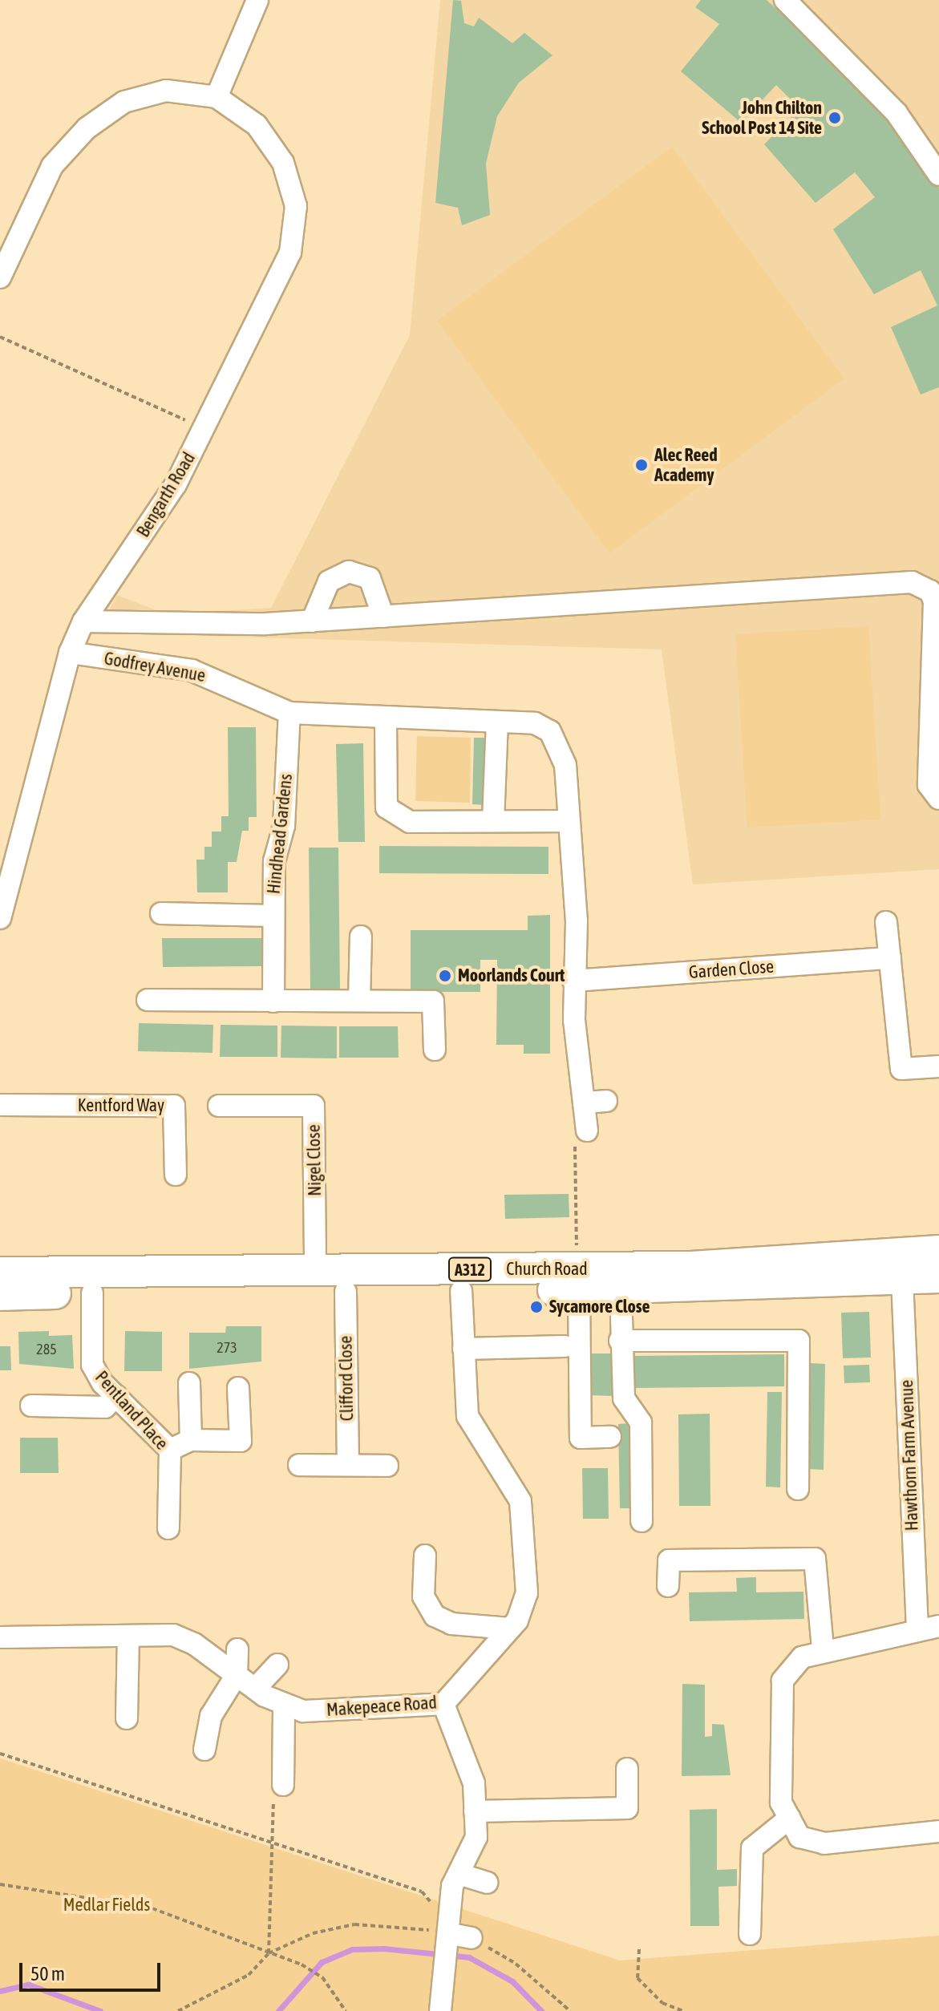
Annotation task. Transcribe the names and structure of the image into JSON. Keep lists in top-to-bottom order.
{
  "streets": {
    "highway": ["A312", "Church Road"],
    "street": [
      "Bengarth Road",
      "Godfrey Avenue",
      "Hindhead Gardens",
      "Garden Close",
      "Kentford Way",
      "Nigel Close",
      "Clifford Close",
      "Pentland Place",
      "Hawthorn Farm Avenue",
      "Makepeace Road"
    ]
  },
  "crossings": [
    ["Bengarth Road", "Godfrey Avenue"],
    ["Godfrey Avenue", "Hindhead Gardens"],
    ["Godfrey Avenue", "Garden Close"],
    ["Nigel Close", "Church Road"],
    ["Church Road", "Clifford Close"],
    ["Church Road", "Pentland Place"],
    ["Church Road", "Hawthorn Farm Avenue"],
    ["Church Road", "Makepeace Road"]
  ],
  "parks": ["Medlar Fields"],
  "places": [
    "John Chilton School Post 14 Site",
    "Alec Reed Academy",
    "Moorlands Court",
    "Sycamore Close"
  ],
  "house_numbers": ["273", "285"],
  "scale_bar": "50 m"
}
